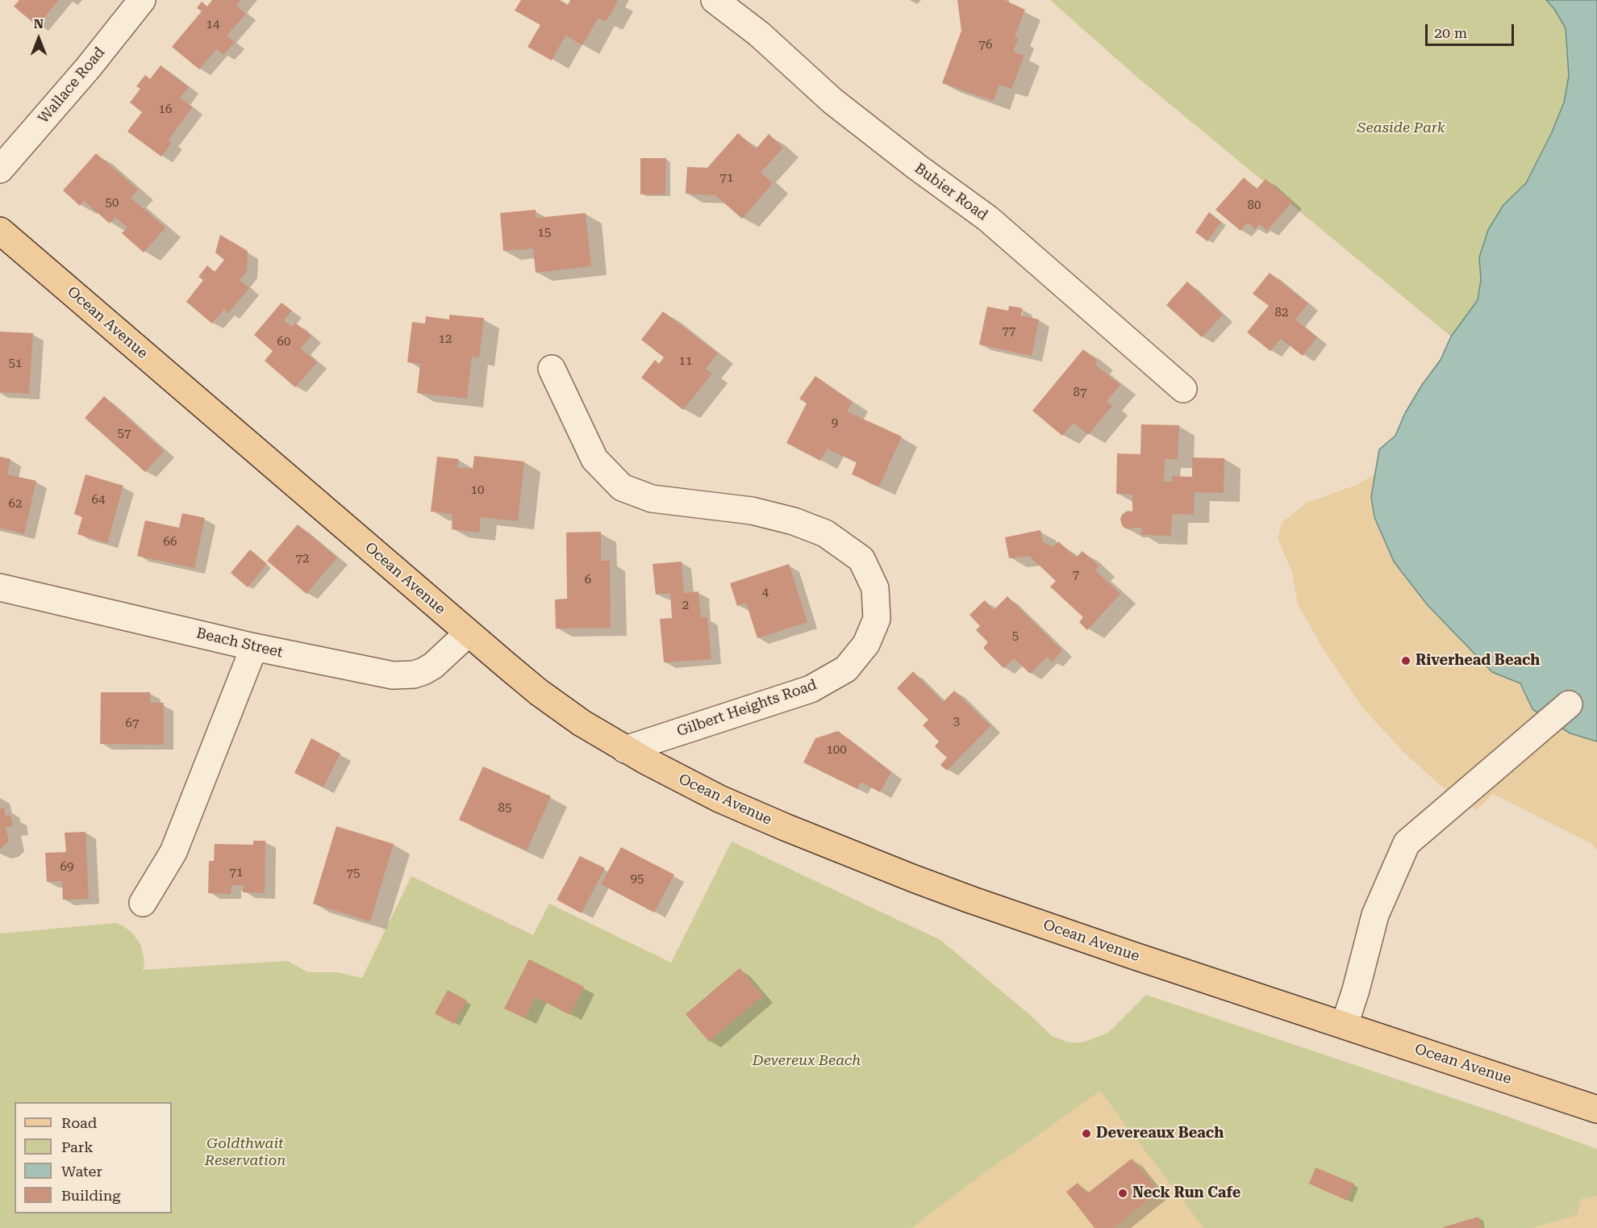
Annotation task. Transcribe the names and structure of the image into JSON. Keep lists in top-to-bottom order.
{
  "streets": {
    "main road": ["Ocean Avenue"],
    "street": [
      "Wallace Road",
      "Bubier Road",
      "Beach Street",
      "Gilbert Heights Road"
    ]
  },
  "crossings": [
    ["Ocean Avenue", "Beach Street"],
    ["Ocean Avenue", "Gilbert Heights Road"]
  ],
  "parks": ["Seaside Park", "Devereux Beach", "Goldthwait Reservation"],
  "places": ["Riverhead Beach", "Devereaux Beach", "Neck Run Cafe"],
  "house_numbers": [
    "14",
    "76",
    "16",
    "71",
    "50",
    "80",
    "15",
    "82",
    "77",
    "12",
    "60",
    "11",
    "51",
    "87",
    "9",
    "57",
    "10",
    "64",
    "62",
    "66",
    "72",
    "7",
    "6",
    "4",
    "2",
    "5",
    "3",
    "67",
    "100",
    "85",
    "69",
    "71",
    "75",
    "95"
  ],
  "legend": [
    "Road",
    "Park",
    "Water",
    "Building"
  ],
  "scale_bar": "20 m",
  "north": "top"
}
